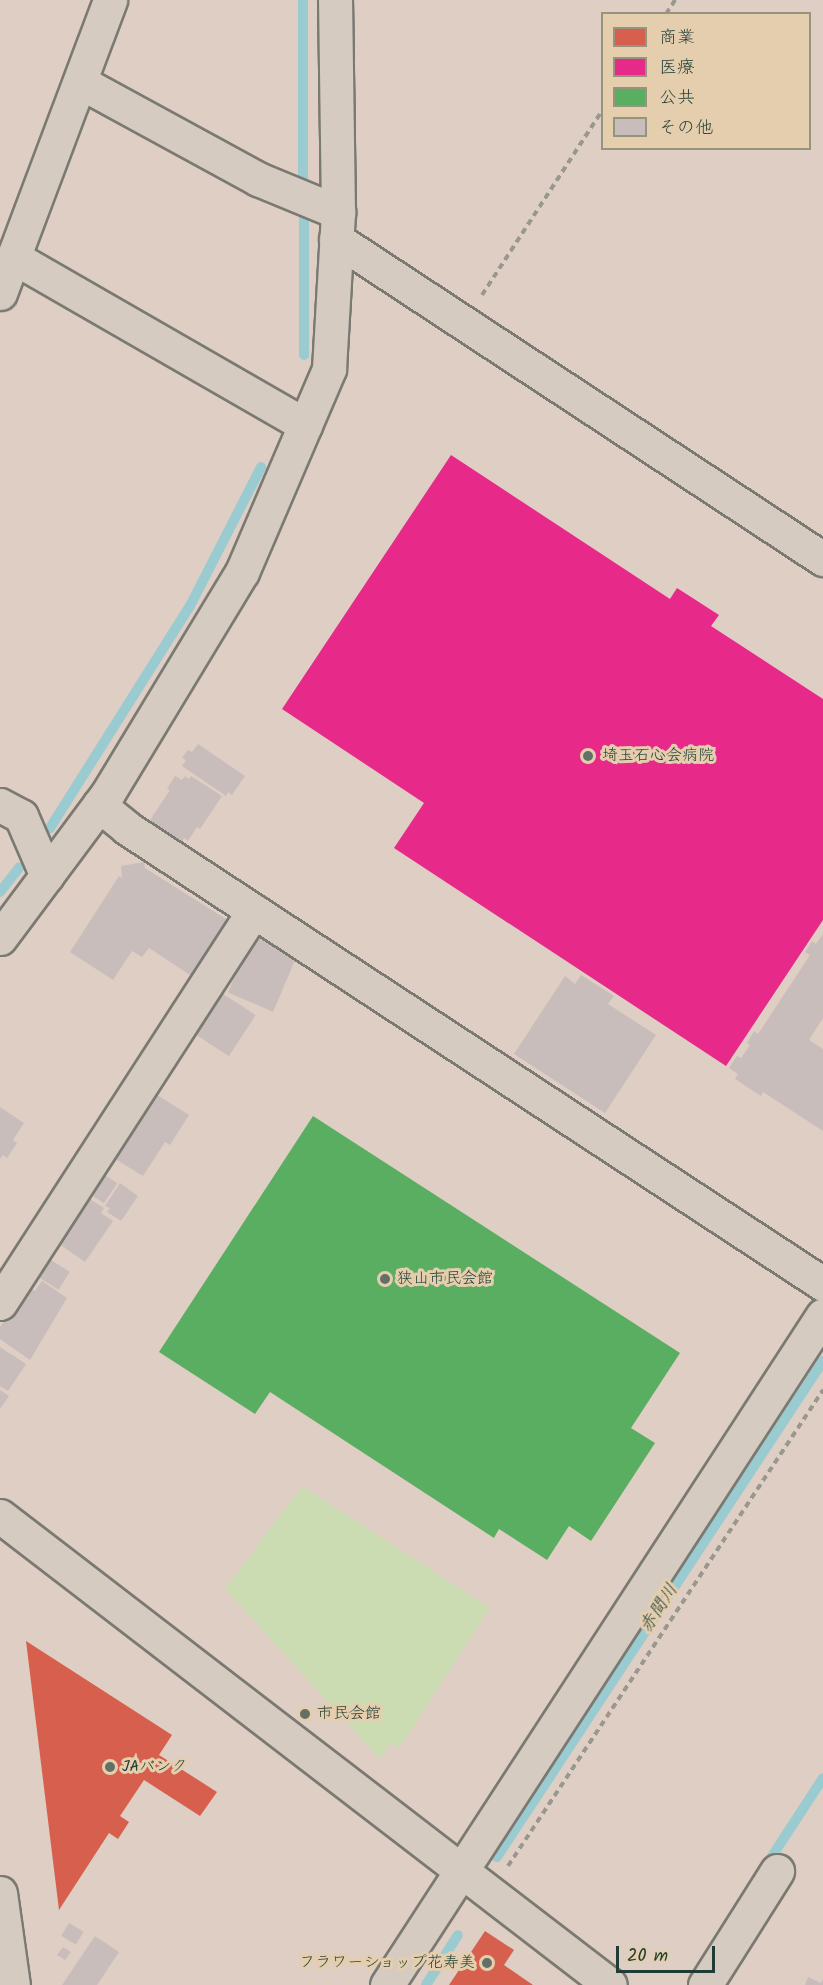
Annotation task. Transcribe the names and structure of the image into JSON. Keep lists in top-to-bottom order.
{
  "water": ["赤間川"],
  "places": [
    "埼玉石心会病院",
    "狭山市民会館",
    "市民会館",
    "JAバンク",
    "フラワーショップ花寿美"
  ],
  "legend": [
    "商業",
    "医療",
    "公共",
    "その他"
  ],
  "scale_bar": "20 m"
}
